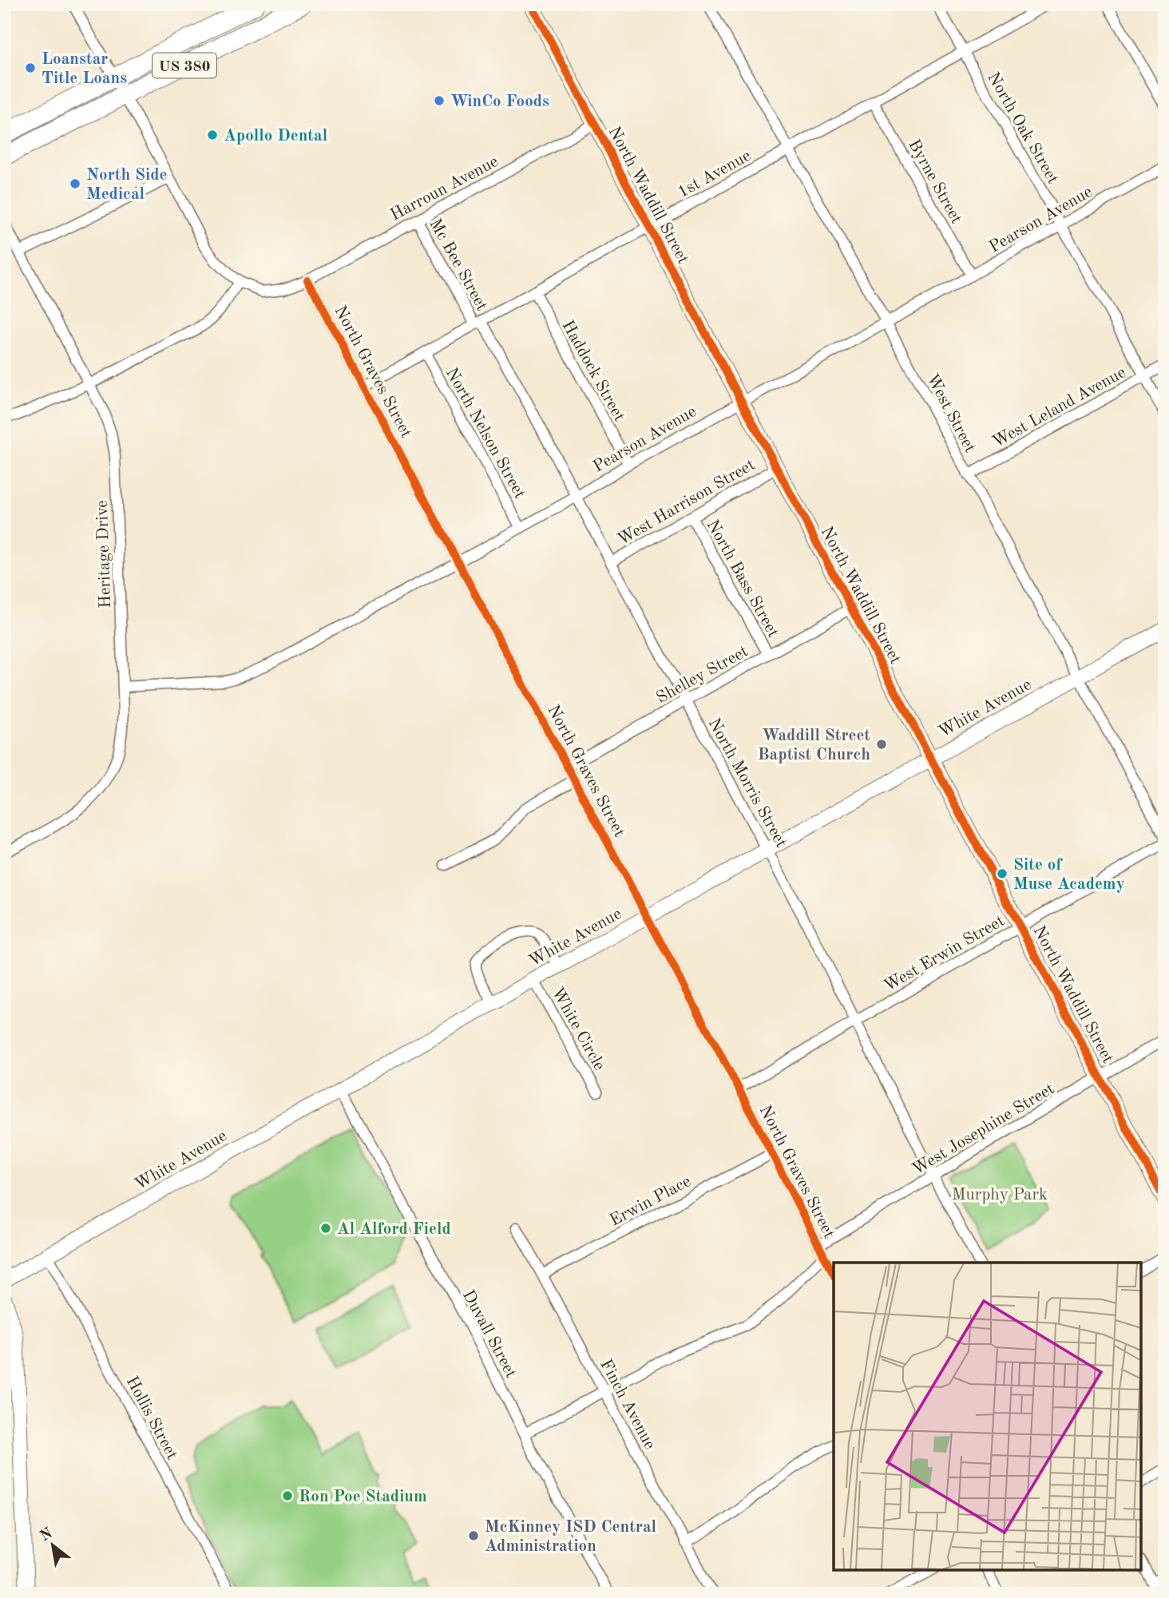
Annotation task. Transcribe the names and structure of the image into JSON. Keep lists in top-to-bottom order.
{
  "streets": {
    "highway": ["US 380"],
    "street": [
      "North Oak Street",
      "1st Avenue",
      "Byrne Street",
      "Harroun Avenue",
      "North Waddill Street",
      "Pearson Avenue",
      "Mc Bee Street",
      "Haddock Street",
      "North Graves Street",
      "West Leland Avenue",
      "West Street",
      "North Nelson Street",
      "West Harrison Street",
      "Heritage Drive",
      "North Bass Street",
      "Shelley Street",
      "White Avenue",
      "North Morris Street",
      "West Erwin Street",
      "White Circle",
      "West Josephine Street",
      "Erwin Place",
      "Duvall Street",
      "Finch Avenue",
      "Hollis Street"
    ]
  },
  "crossings": [
    ["North Oak Street", "1st Avenue"],
    ["North Oak Street", "Pearson Avenue"],
    ["North Oak Street", "West Leland Avenue"],
    ["1st Avenue", "Byrne Street"],
    ["1st Avenue", "North Waddill Street"],
    ["1st Avenue", "Mc Bee Street"],
    ["1st Avenue", "Haddock Street"],
    ["1st Avenue", "North Graves Street"],
    ["1st Avenue", "West Street"],
    ["1st Avenue", "North Nelson Street"],
    ["1st Avenue", "North Morris Street"],
    ["Byrne Street", "Pearson Avenue"],
    ["Harroun Avenue", "North Waddill Street"],
    ["Harroun Avenue", "Mc Bee Street"],
    ["Harroun Avenue", "North Graves Street"],
    ["North Waddill Street", "Pearson Avenue"],
    ["North Waddill Street", "West Harrison Street"],
    ["North Waddill Street", "Shelley Street"],
    ["North Waddill Street", "White Avenue"],
    ["North Waddill Street", "West Erwin Street"],
    ["North Waddill Street", "West Josephine Street"],
    ["Pearson Avenue", "Haddock Street"],
    ["Pearson Avenue", "North Graves Street"],
    ["Pearson Avenue", "West Street"],
    ["Pearson Avenue", "North Nelson Street"],
    ["Pearson Avenue", "Heritage Drive"],
    ["Pearson Avenue", "North Morris Street"],
    ["Mc Bee Street", "North Morris Street"],
    ["North Graves Street", "Shelley Street"],
    ["North Graves Street", "White Avenue"],
    ["North Graves Street", "West Erwin Street"],
    ["North Graves Street", "West Josephine Street"],
    ["North Graves Street", "Erwin Place"],
    ["West Leland Avenue", "West Street"],
    ["West Street", "White Avenue"],
    ["West Harrison Street", "North Bass Street"],
    ["West Harrison Street", "North Morris Street"],
    ["North Bass Street", "Shelley Street"],
    ["Shelley Street", "North Morris Street"],
    ["White Avenue", "North Morris Street"],
    ["White Avenue", "White Circle"],
    ["White Avenue", "Duvall Street"],
    ["White Avenue", "Hollis Street"],
    ["North Morris Street", "West Erwin Street"],
    ["North Morris Street", "West Josephine Street"],
    ["Erwin Place", "Finch Avenue"]
  ],
  "parks": ["Murphy Park"],
  "places": [
    "Loanstar Title Loans",
    "WinCo Foods",
    "Apollo Dental",
    "North Side Medical",
    "Waddill Street Baptist Church",
    "Site of Muse Academy",
    "Al Alford Field",
    "Ron Poe Stadium",
    "McKinney ISD Central Administration"
  ],
  "north": "top left"
}
